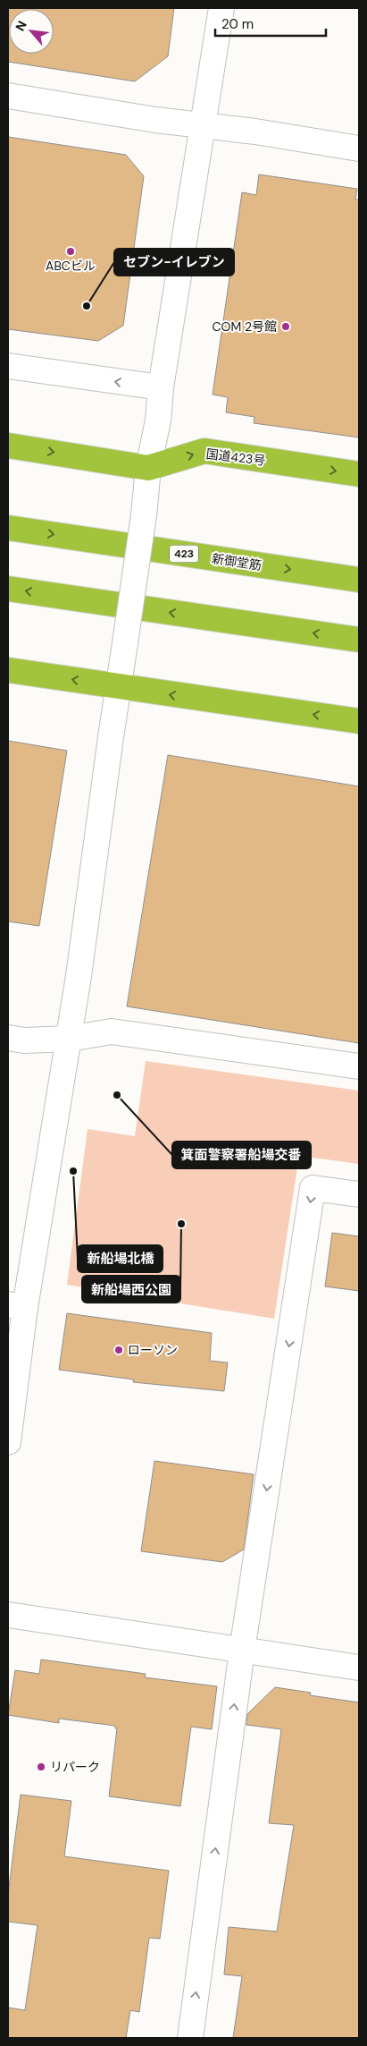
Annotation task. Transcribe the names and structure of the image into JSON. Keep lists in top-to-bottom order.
{
  "streets": {
    "highway": ["国道423号", "423", "新御堂筋"]
  },
  "places": [
    "ABCビル",
    "セブン-イレブン",
    "COM 2号館",
    "箕面警察署船場交番",
    "新船場北橋",
    "新船場西公園",
    "ローソン",
    "リパーク"
  ],
  "scale_bar": "20 m",
  "north": "top left"
}
